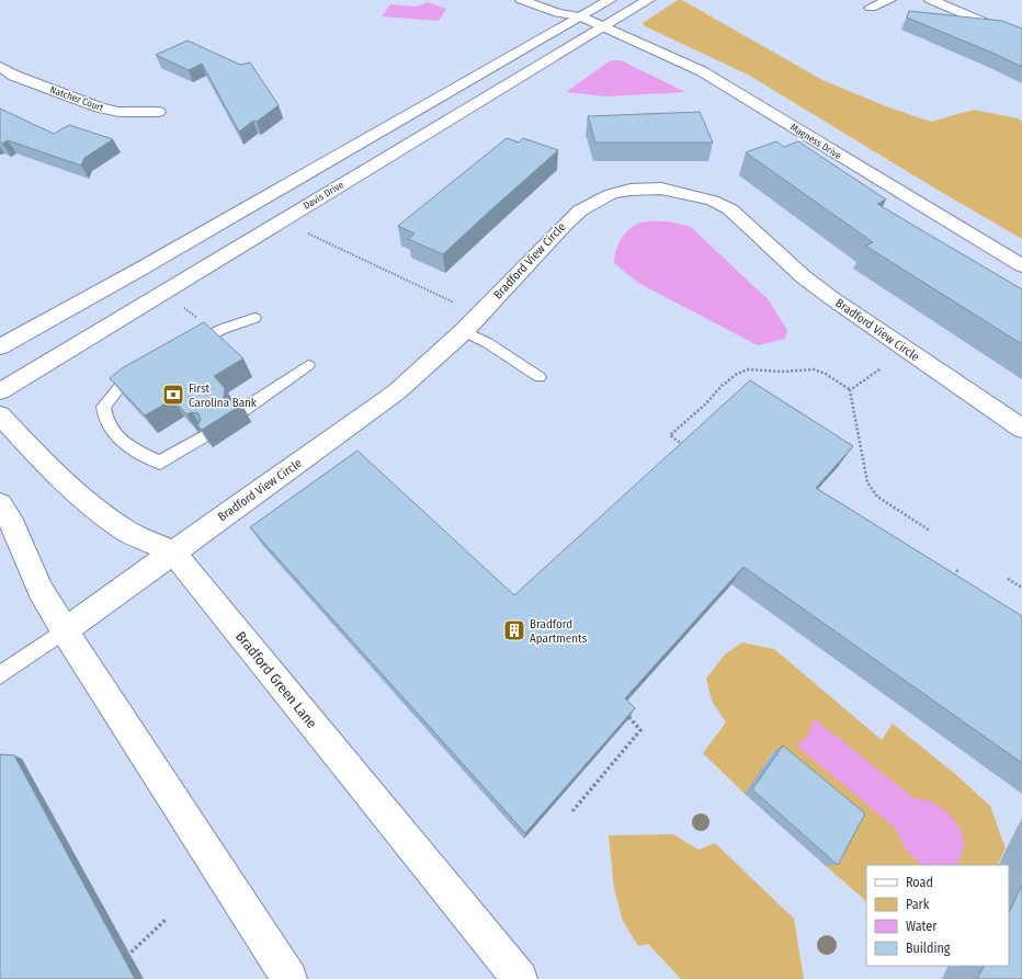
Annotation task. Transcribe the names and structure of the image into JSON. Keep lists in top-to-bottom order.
{
  "streets": {
    "street": [
      "Natchez Court",
      "Magness Drive",
      "Davis Drive",
      "Bradford View Circle",
      "Bradford Green Lane"
    ]
  },
  "crossings": [
    ["Magness Drive", "Davis Drive"],
    ["Bradford View Circle", "Bradford Green Lane"]
  ],
  "places": {
    "bank": ["First Carolina Bank"],
    "building": ["Bradford Apartments"]
  },
  "legend": [
    "Road",
    "Park",
    "Water",
    "Building"
  ]
}
